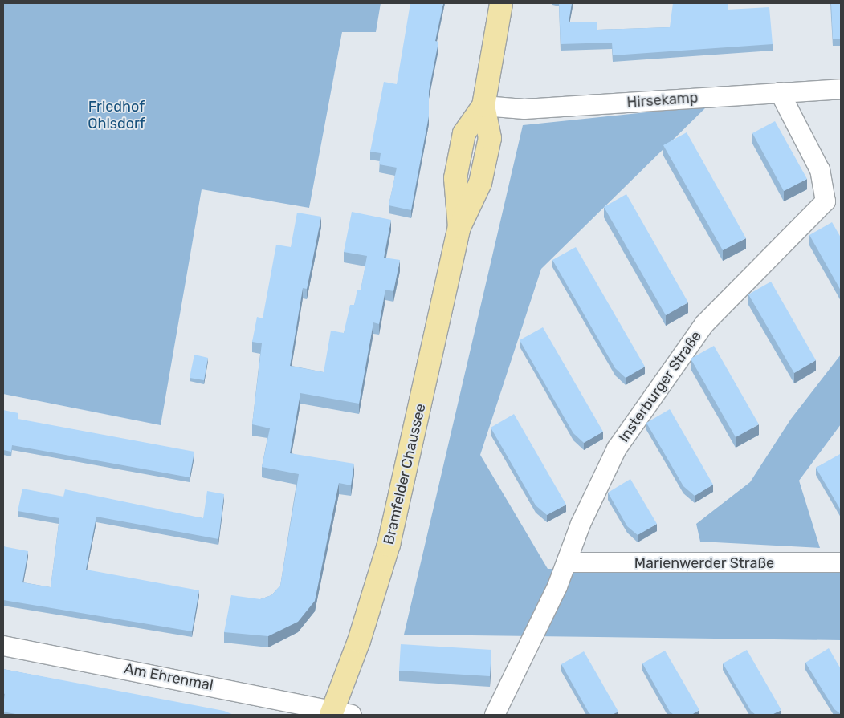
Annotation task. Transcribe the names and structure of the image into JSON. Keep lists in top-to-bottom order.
{
  "streets": {
    "main road": ["Bramfelder Chaussee"],
    "street": [
      "Hirsekamp",
      "Insterburger Straße",
      "Marienwerder Straße",
      "Am Ehrenmal"
    ]
  },
  "crossings": [
    ["Hirsekamp", "Insterburger Straße"],
    ["Hirsekamp", "Bramfelder Chaussee"],
    ["Insterburger Straße", "Marienwerder Straße"],
    ["Bramfelder Chaussee", "Am Ehrenmal"]
  ],
  "parks": ["Friedhof Ohlsdorf"]
}
